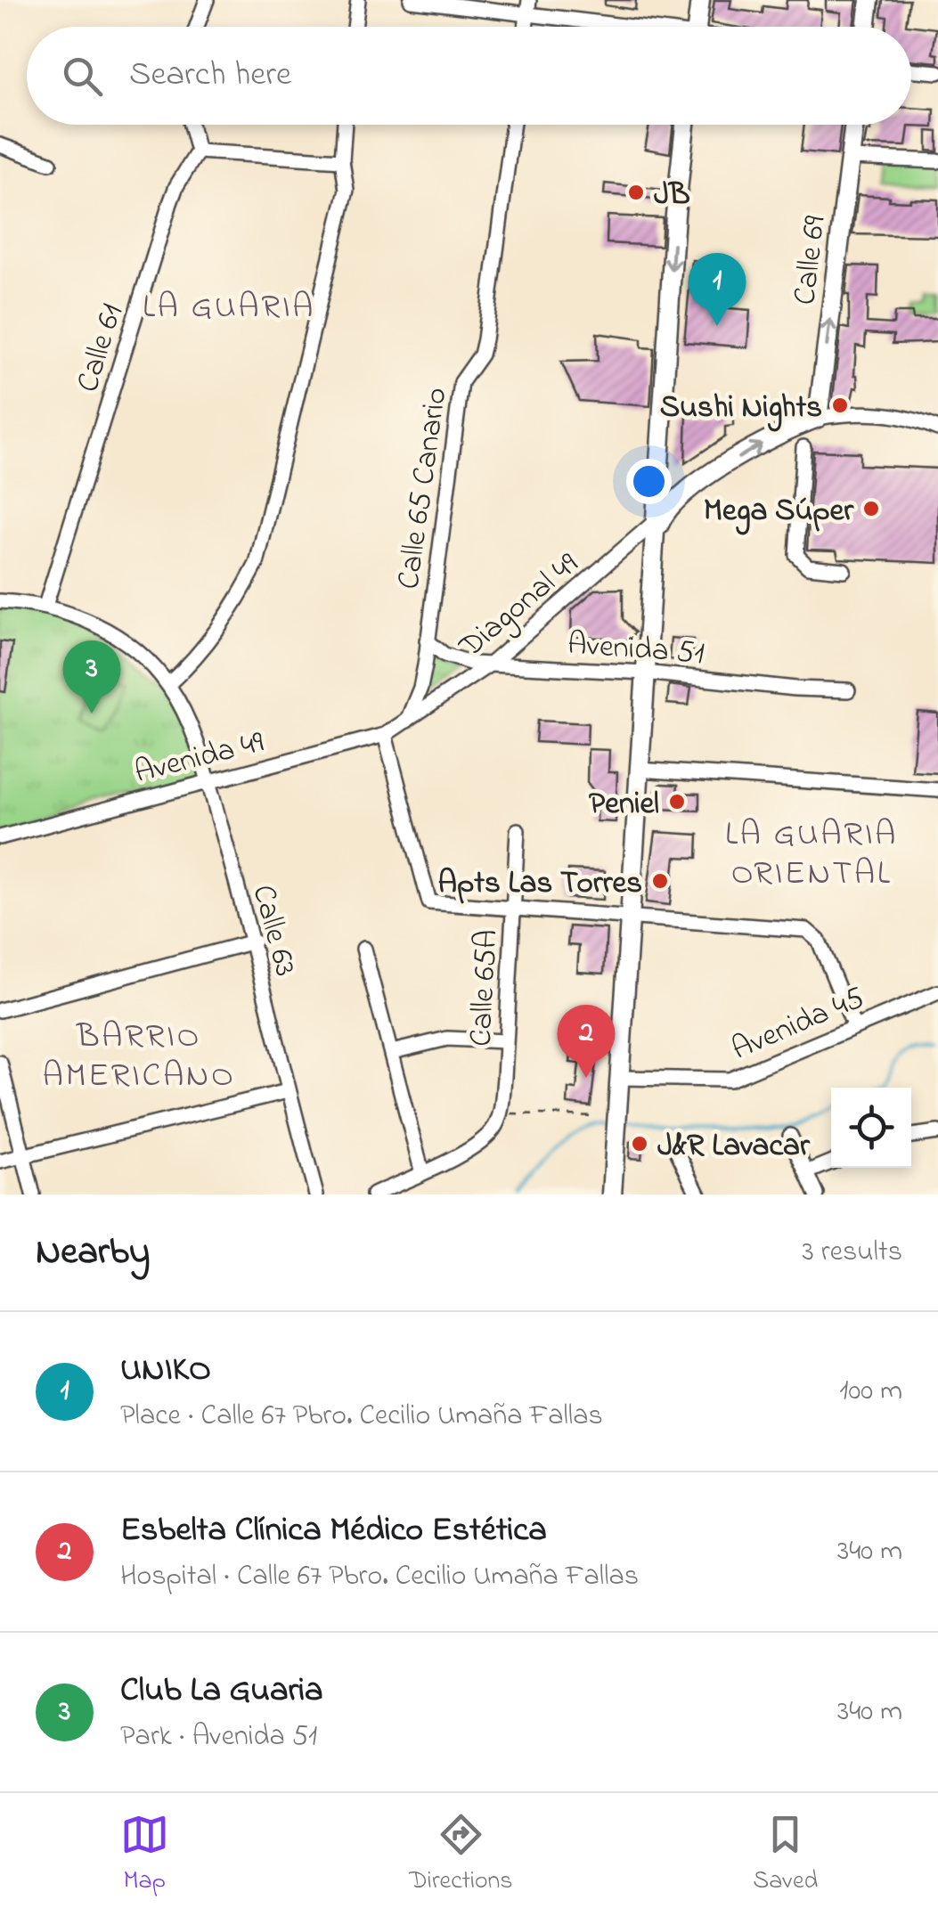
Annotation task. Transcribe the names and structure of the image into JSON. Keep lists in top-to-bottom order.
{
  "streets": {
    "main road": ["Calle 69"],
    "street": [
      "Calle 61",
      "Calle 65 Canario",
      "Diagonal 49",
      "Avenida 51",
      "Avenida 49",
      "Calle 63",
      "Calle 65A",
      "Avenida 45"
    ]
  },
  "crossings": [
    ["Calle 65 Canario", "Diagonal 49"],
    ["Calle 65 Canario", "Avenida 51"],
    ["Calle 65 Canario", "Avenida 49"],
    ["Diagonal 49", "Avenida 51"],
    ["Diagonal 49", "Avenida 49"],
    ["Avenida 49", "Calle 63"]
  ],
  "districts": ["LA GUARIA", "LA GUARIA ORIENTAL", "BARRIO AMERICANO"],
  "places": [
    "JB",
    "Sushi Nights",
    "Mega Súper",
    "Peniel",
    "Apts Las Torres",
    "J&R Lavacar"
  ],
  "page": {
    "search": "Search here",
    "pins": ["1", "3", "2"],
    "heading": ["Nearby", "3 results"],
    "list": [
      {
        "mark": "1",
        "name": "UNIKO",
        "note": "Place · Calle 67 Pbro. Cecilio Umaña Fallas",
        "value": "100 m"
      },
      {
        "mark": "2",
        "name": "Esbelta Clínica Médico Estética",
        "note": "Hospital · Calle 67 Pbro. Cecilio Umaña Fallas",
        "value": "340 m"
      },
      {
        "mark": "3",
        "name": "Club La Guaria",
        "note": "Park · Avenida 51",
        "value": "340 m"
      }
    ],
    "nav": ["Map", "Directions", "Saved"]
  }
}
